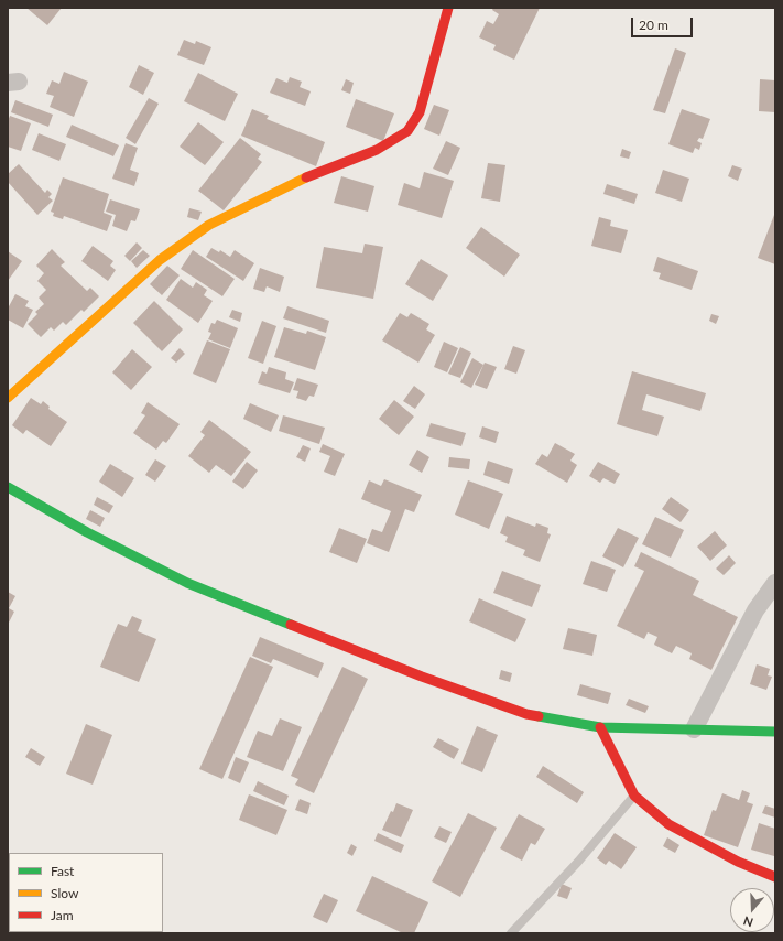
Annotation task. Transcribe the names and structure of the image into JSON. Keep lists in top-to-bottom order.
{
  "legend": ["Fast", "Slow", "Jam"],
  "scale_bar": "20 m",
  "north": "bottom"
}
